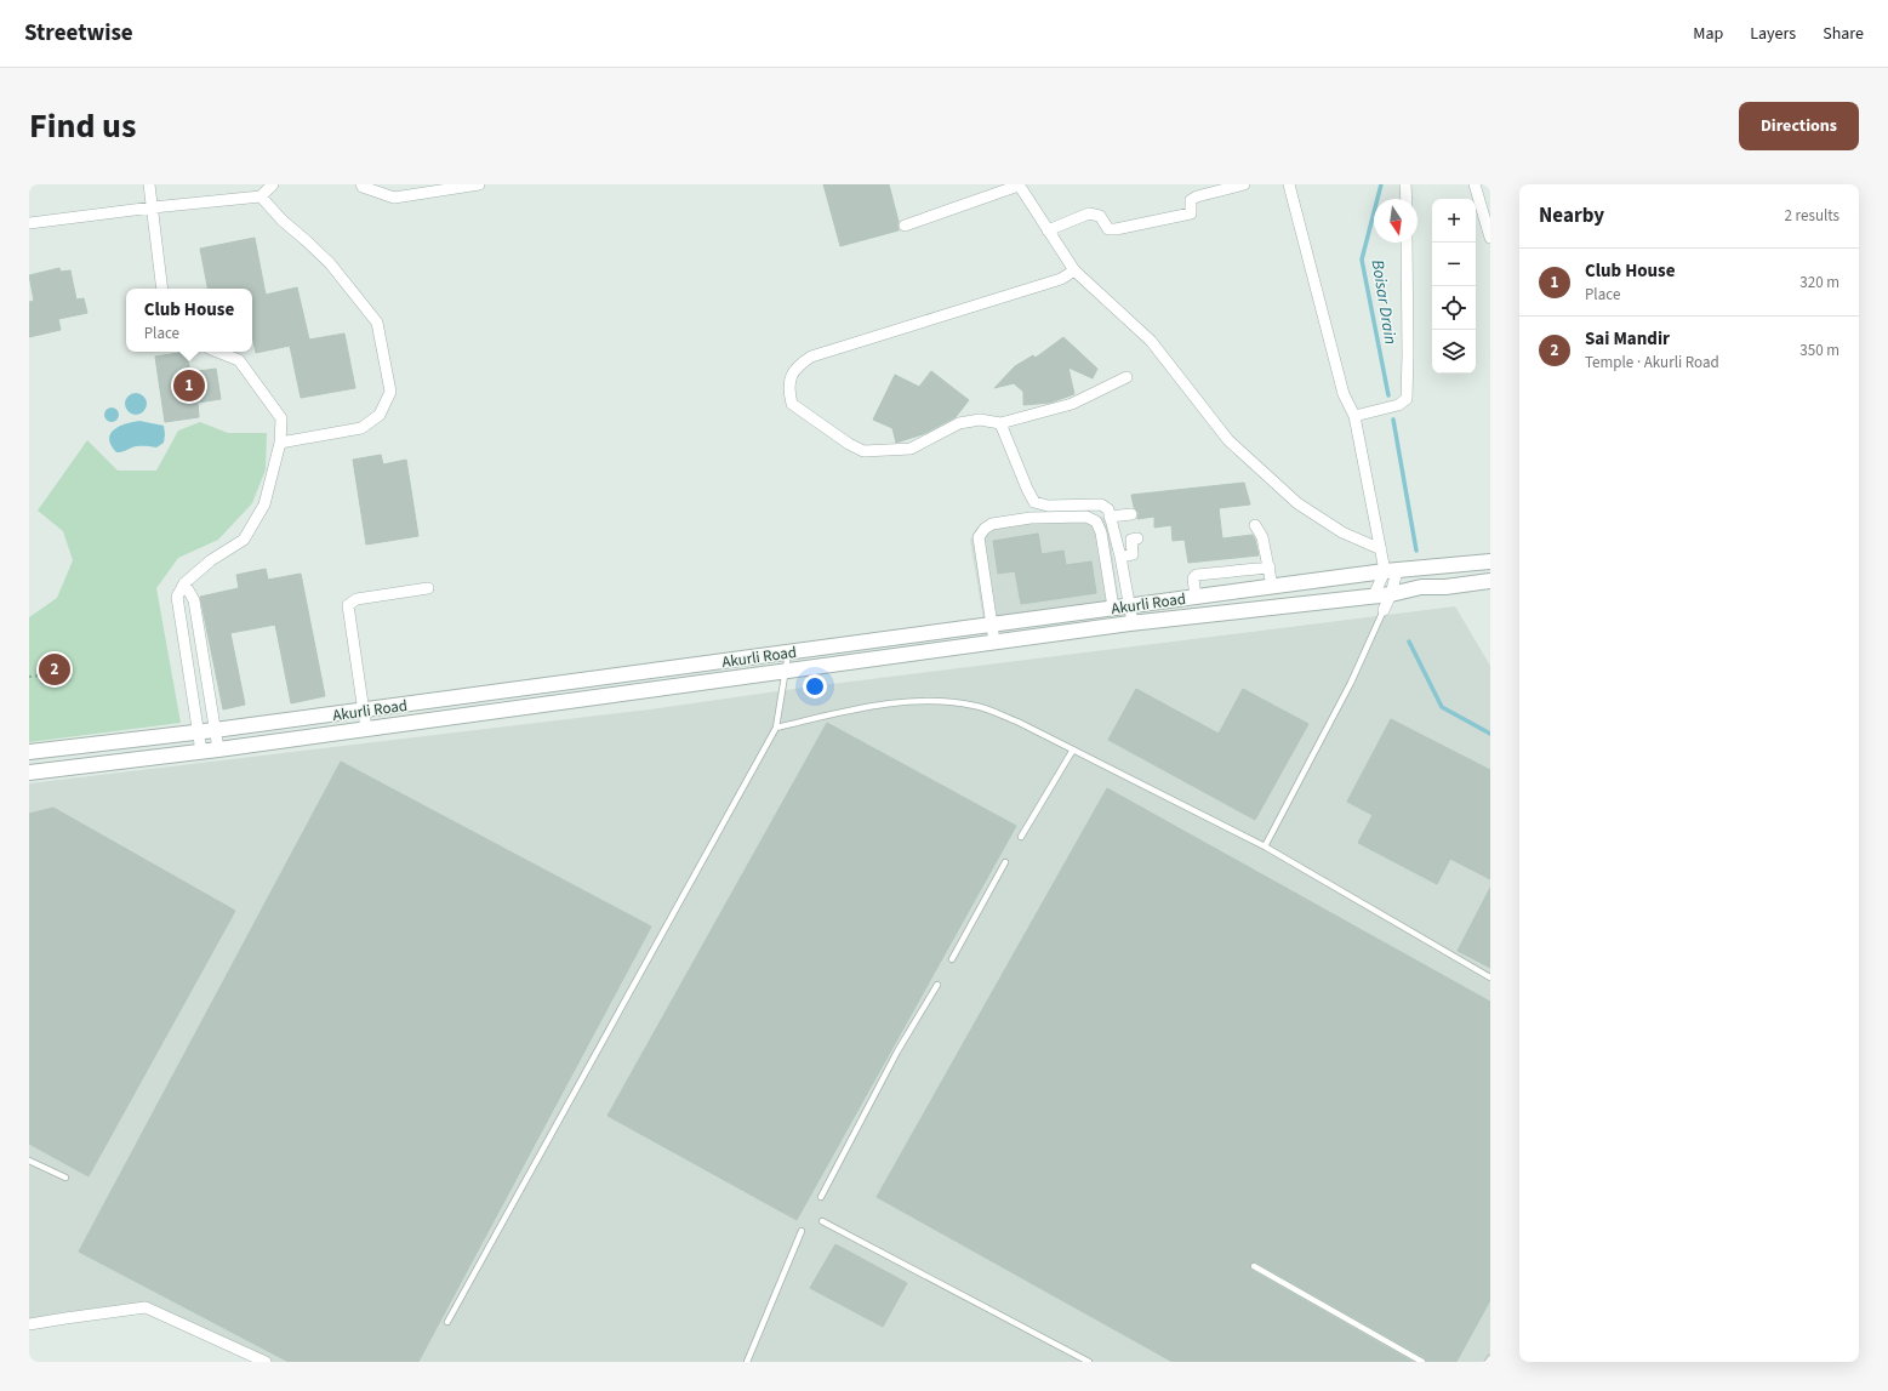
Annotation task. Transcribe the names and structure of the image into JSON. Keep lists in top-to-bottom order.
{
  "streets": {
    "street": ["Akurli Road"]
  },
  "water": ["Boisar Drain"],
  "north": "bottom",
  "page": {
    "header": "Streetwise",
    "nav": ["Map", "Layers", "Share"],
    "title": "Find us",
    "buttons": "Directions",
    "heading": ["Nearby", "2 results"],
    "map_buttons": ["+", "−"],
    "list": [
      {
        "mark": "1",
        "name": "Club House",
        "note": "Place",
        "value": "320 m"
      },
      {
        "mark": "2",
        "name": "Sai Mandir",
        "note": "Temple · Akurli Road",
        "value": "350 m"
      }
    ],
    "popup": ["Club House", "Place"],
    "pins": ["1", "2"]
  }
}
